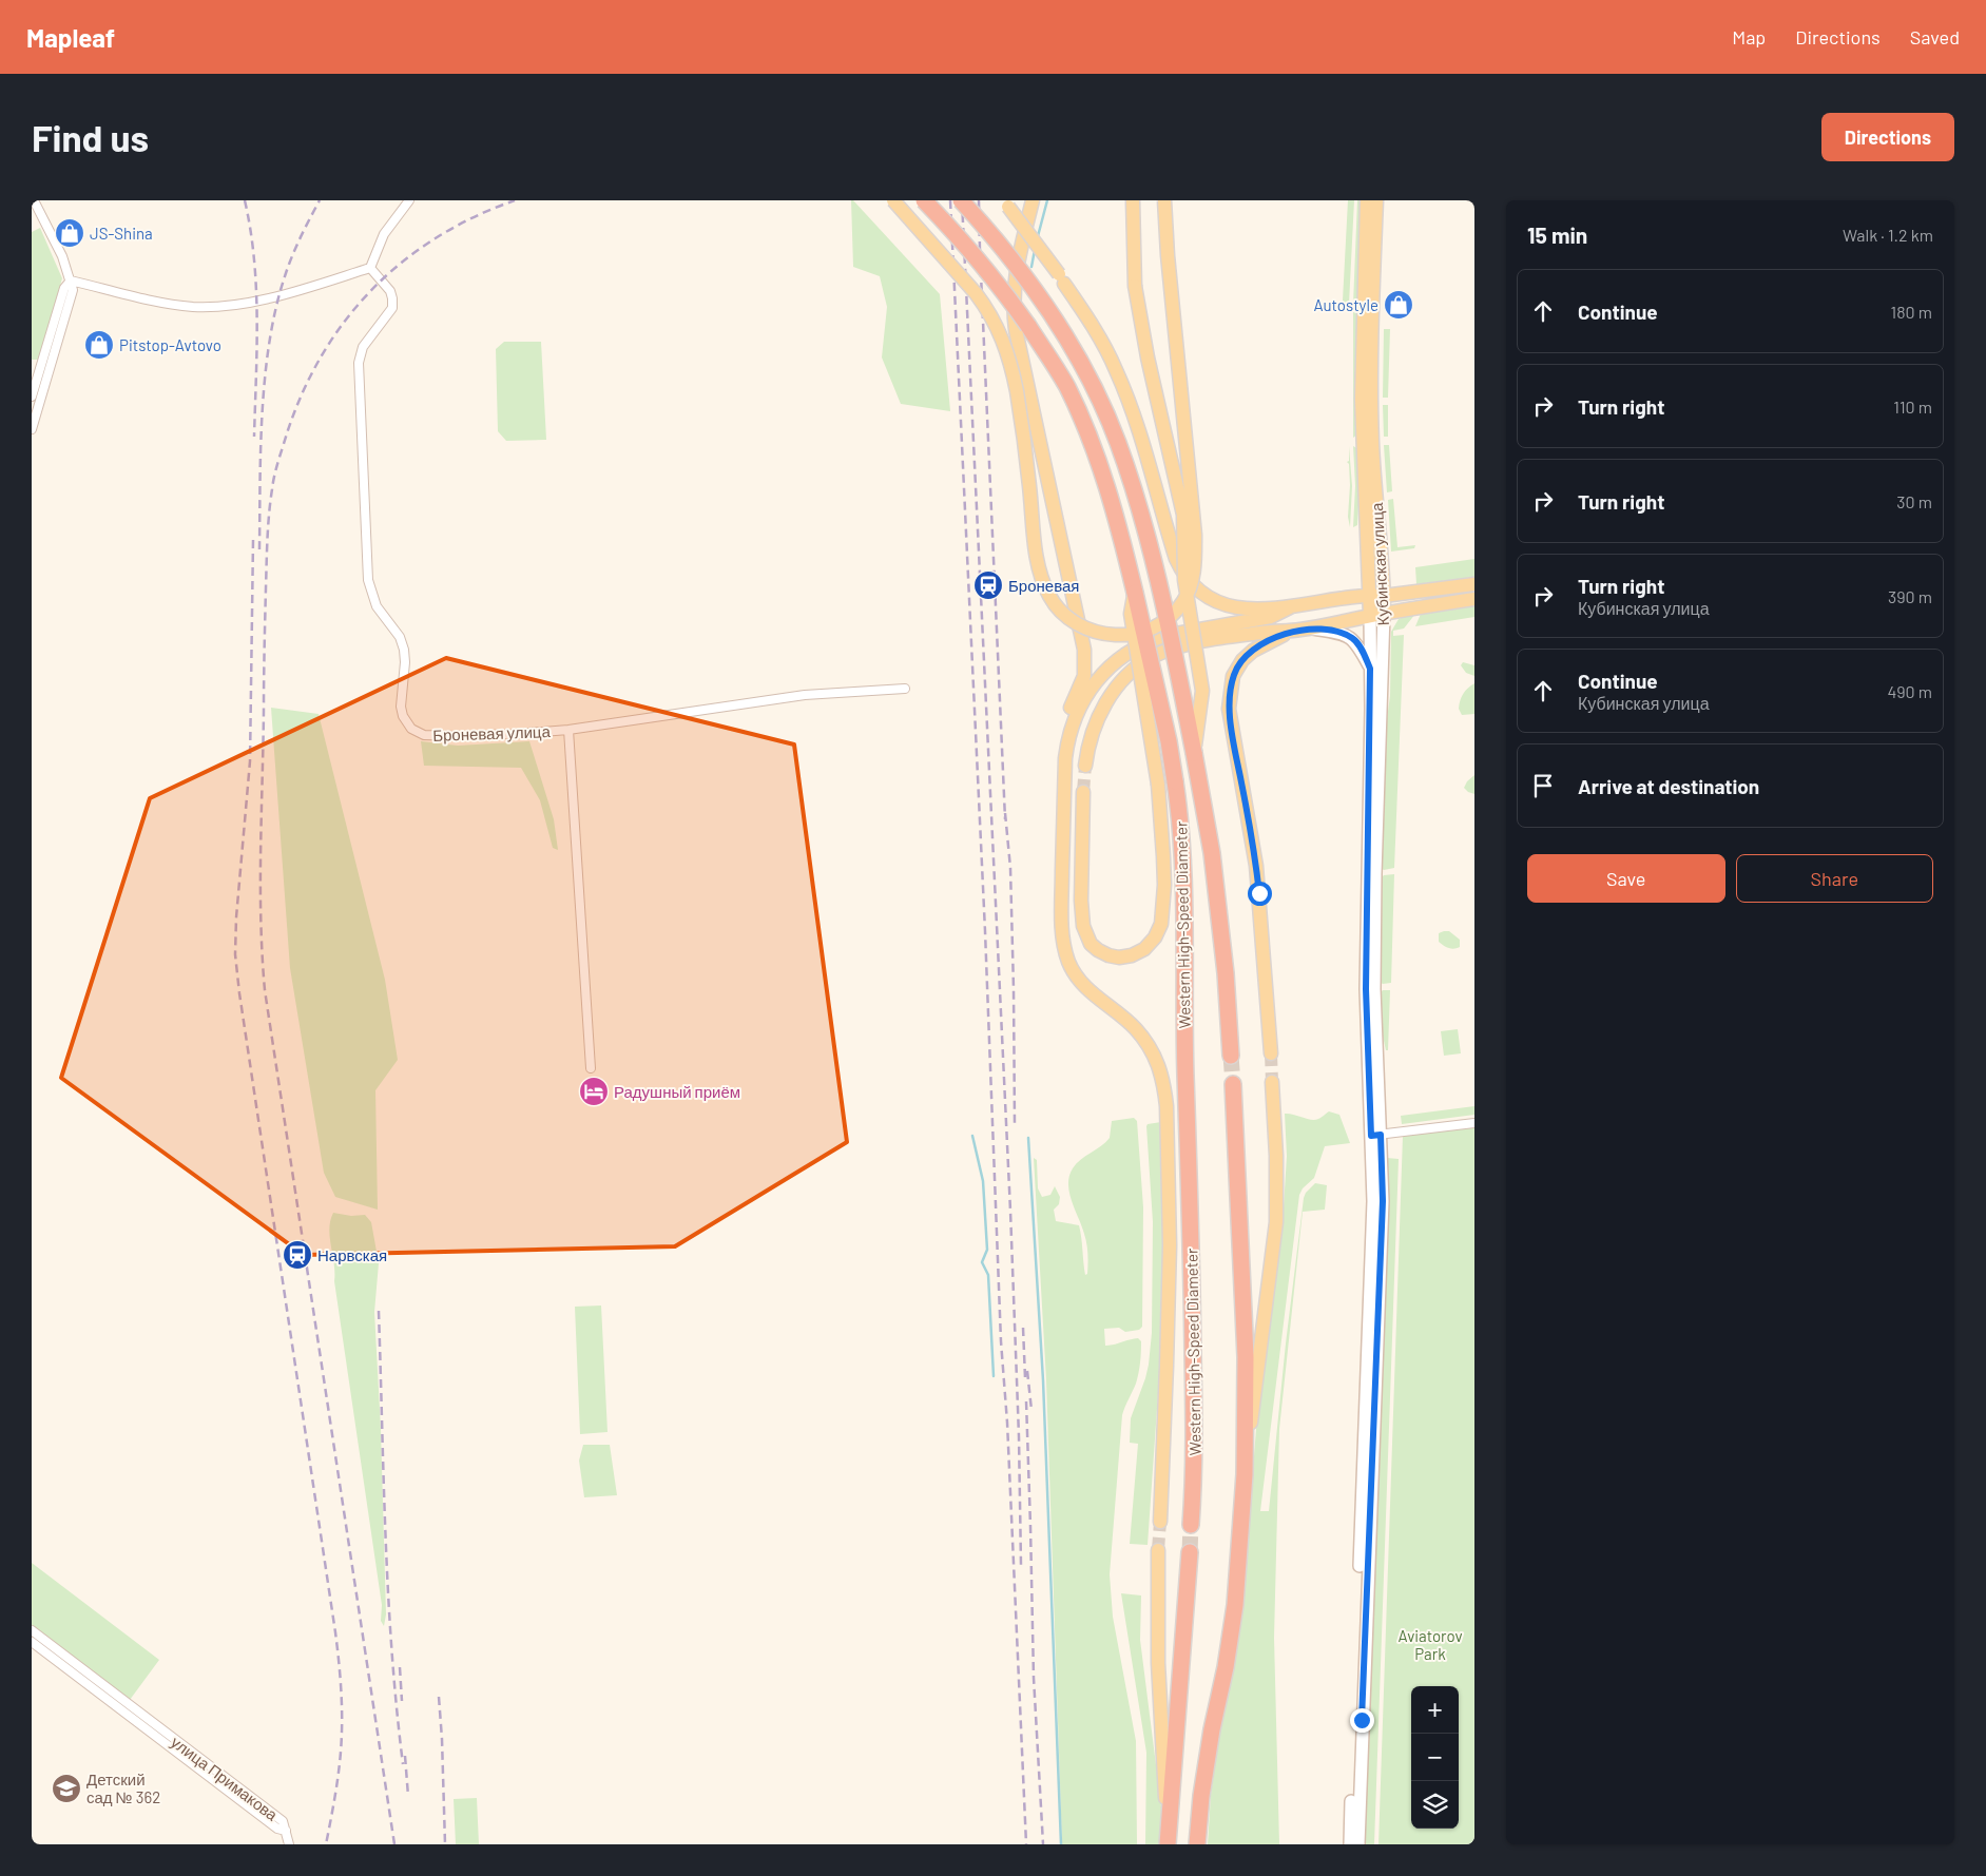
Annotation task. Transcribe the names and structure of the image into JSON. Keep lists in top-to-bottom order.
{
  "streets": {
    "highway": ["Western High-Speed Diameter"],
    "main road": ["Кубинская улица"],
    "street": ["Броневая улица", "улица Примакова"]
  },
  "parks": ["Aviatorov Park"],
  "places": {
    "shop": ["JS-Shina", "Autostyle", "Pitstop-Avtovo"],
    "station": ["Броневая", "Нарвская"],
    "hotel": ["Радушный приём"],
    "school or university": ["Детский сад № 362"]
  },
  "page": {
    "header": "Mapleaf",
    "nav": ["Map", "Directions", "Saved"],
    "buttons": [
      "Directions",
      ["Save", "Share"]
    ],
    "title": "Find us",
    "heading": ["15 min", "Walk · 1.2 km"],
    "list": [
      ["Continue", "180 m"],
      ["Turn right", "110 m"],
      ["Turn right", "30 m"],
      ["Turn right", "Кубинская улица", "390 m"],
      ["Continue", "Кубинская улица", "490 m"],
      "Arrive at destination"
    ],
    "map_buttons": ["+", "−"]
  }
}
